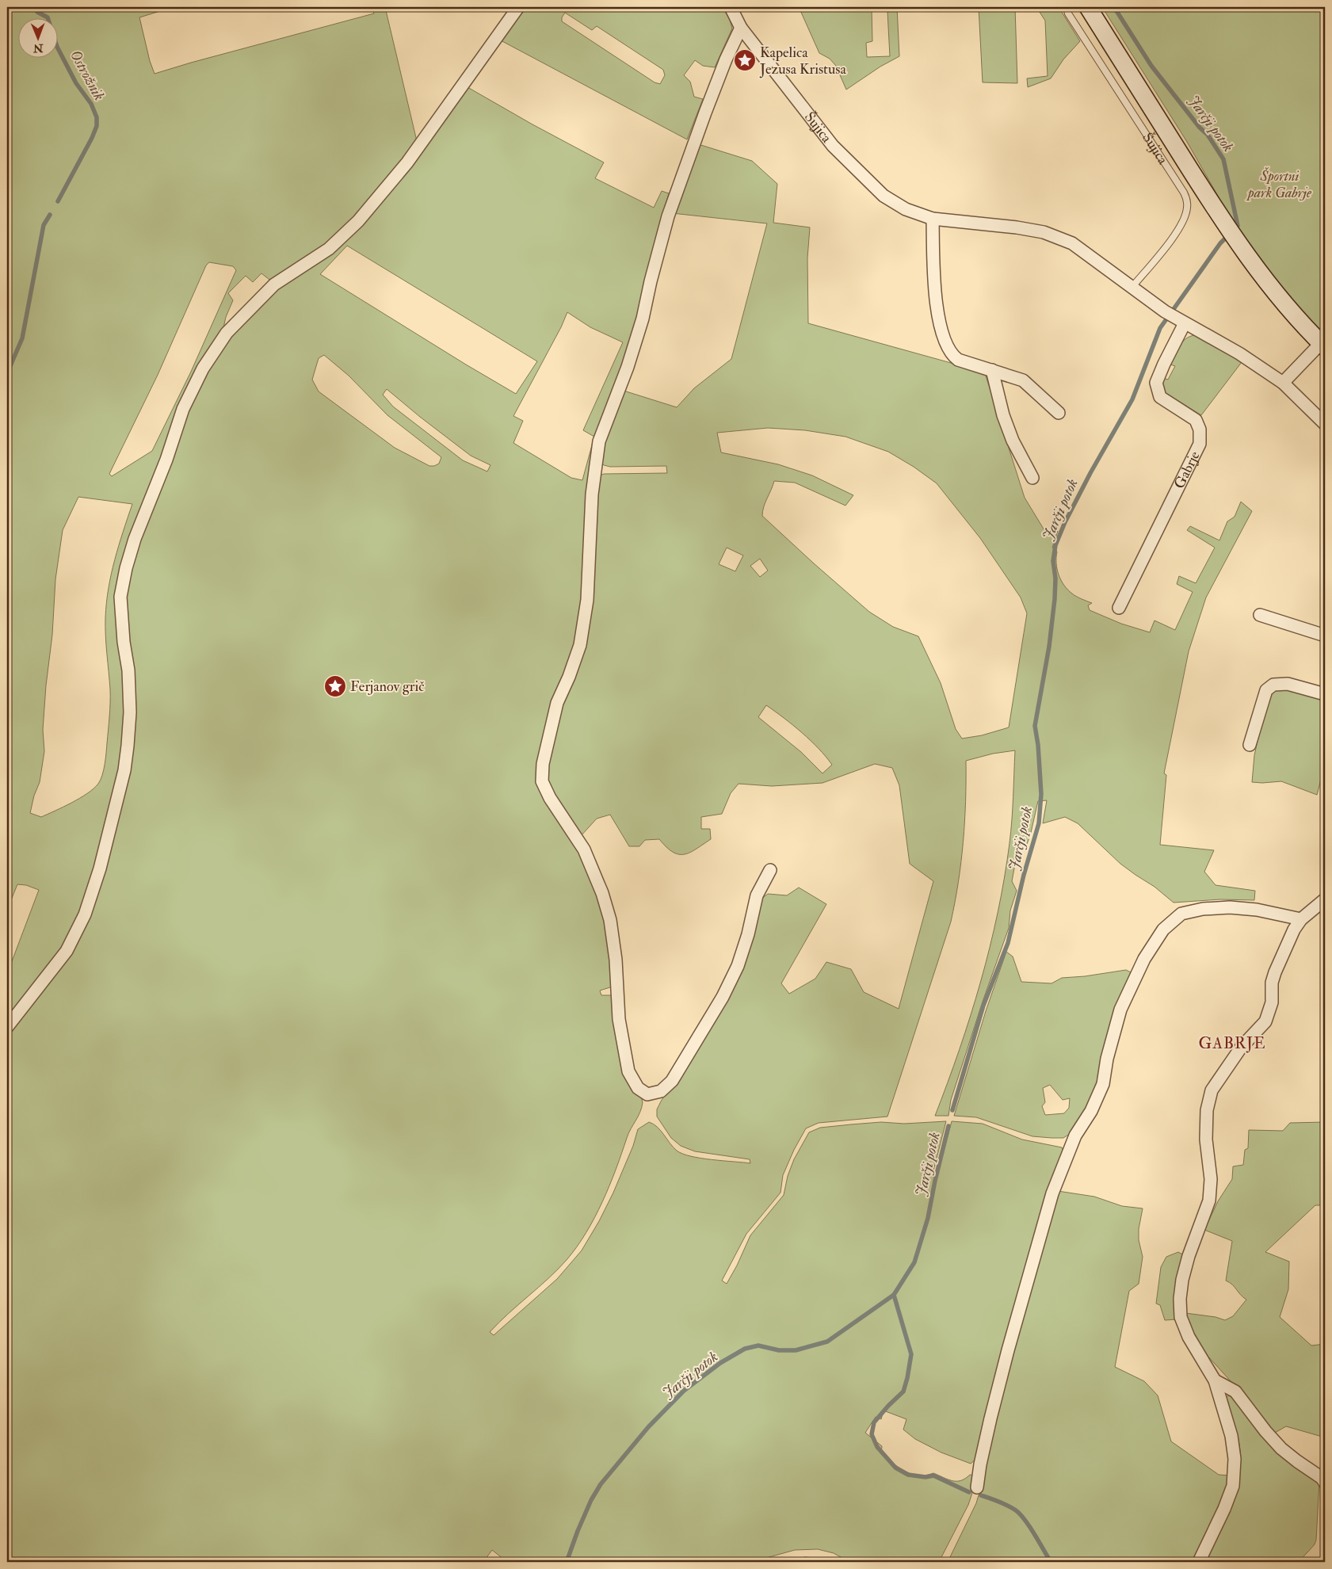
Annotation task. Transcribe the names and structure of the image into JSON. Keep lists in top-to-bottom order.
{
  "streets": {
    "street": ["Šujica", "Gabrje"]
  },
  "crossings": [
    ["Šujica", "Gabrje"]
  ],
  "districts": ["GABRJE"],
  "water": ["Ostrožnik", "Jarčji potok"],
  "parks": ["Športni park Gabrje"],
  "places": {
    "place": ["Kapelica Jezusa Kristusa", "Ferjanov grič"]
  },
  "north": "bottom"
}
